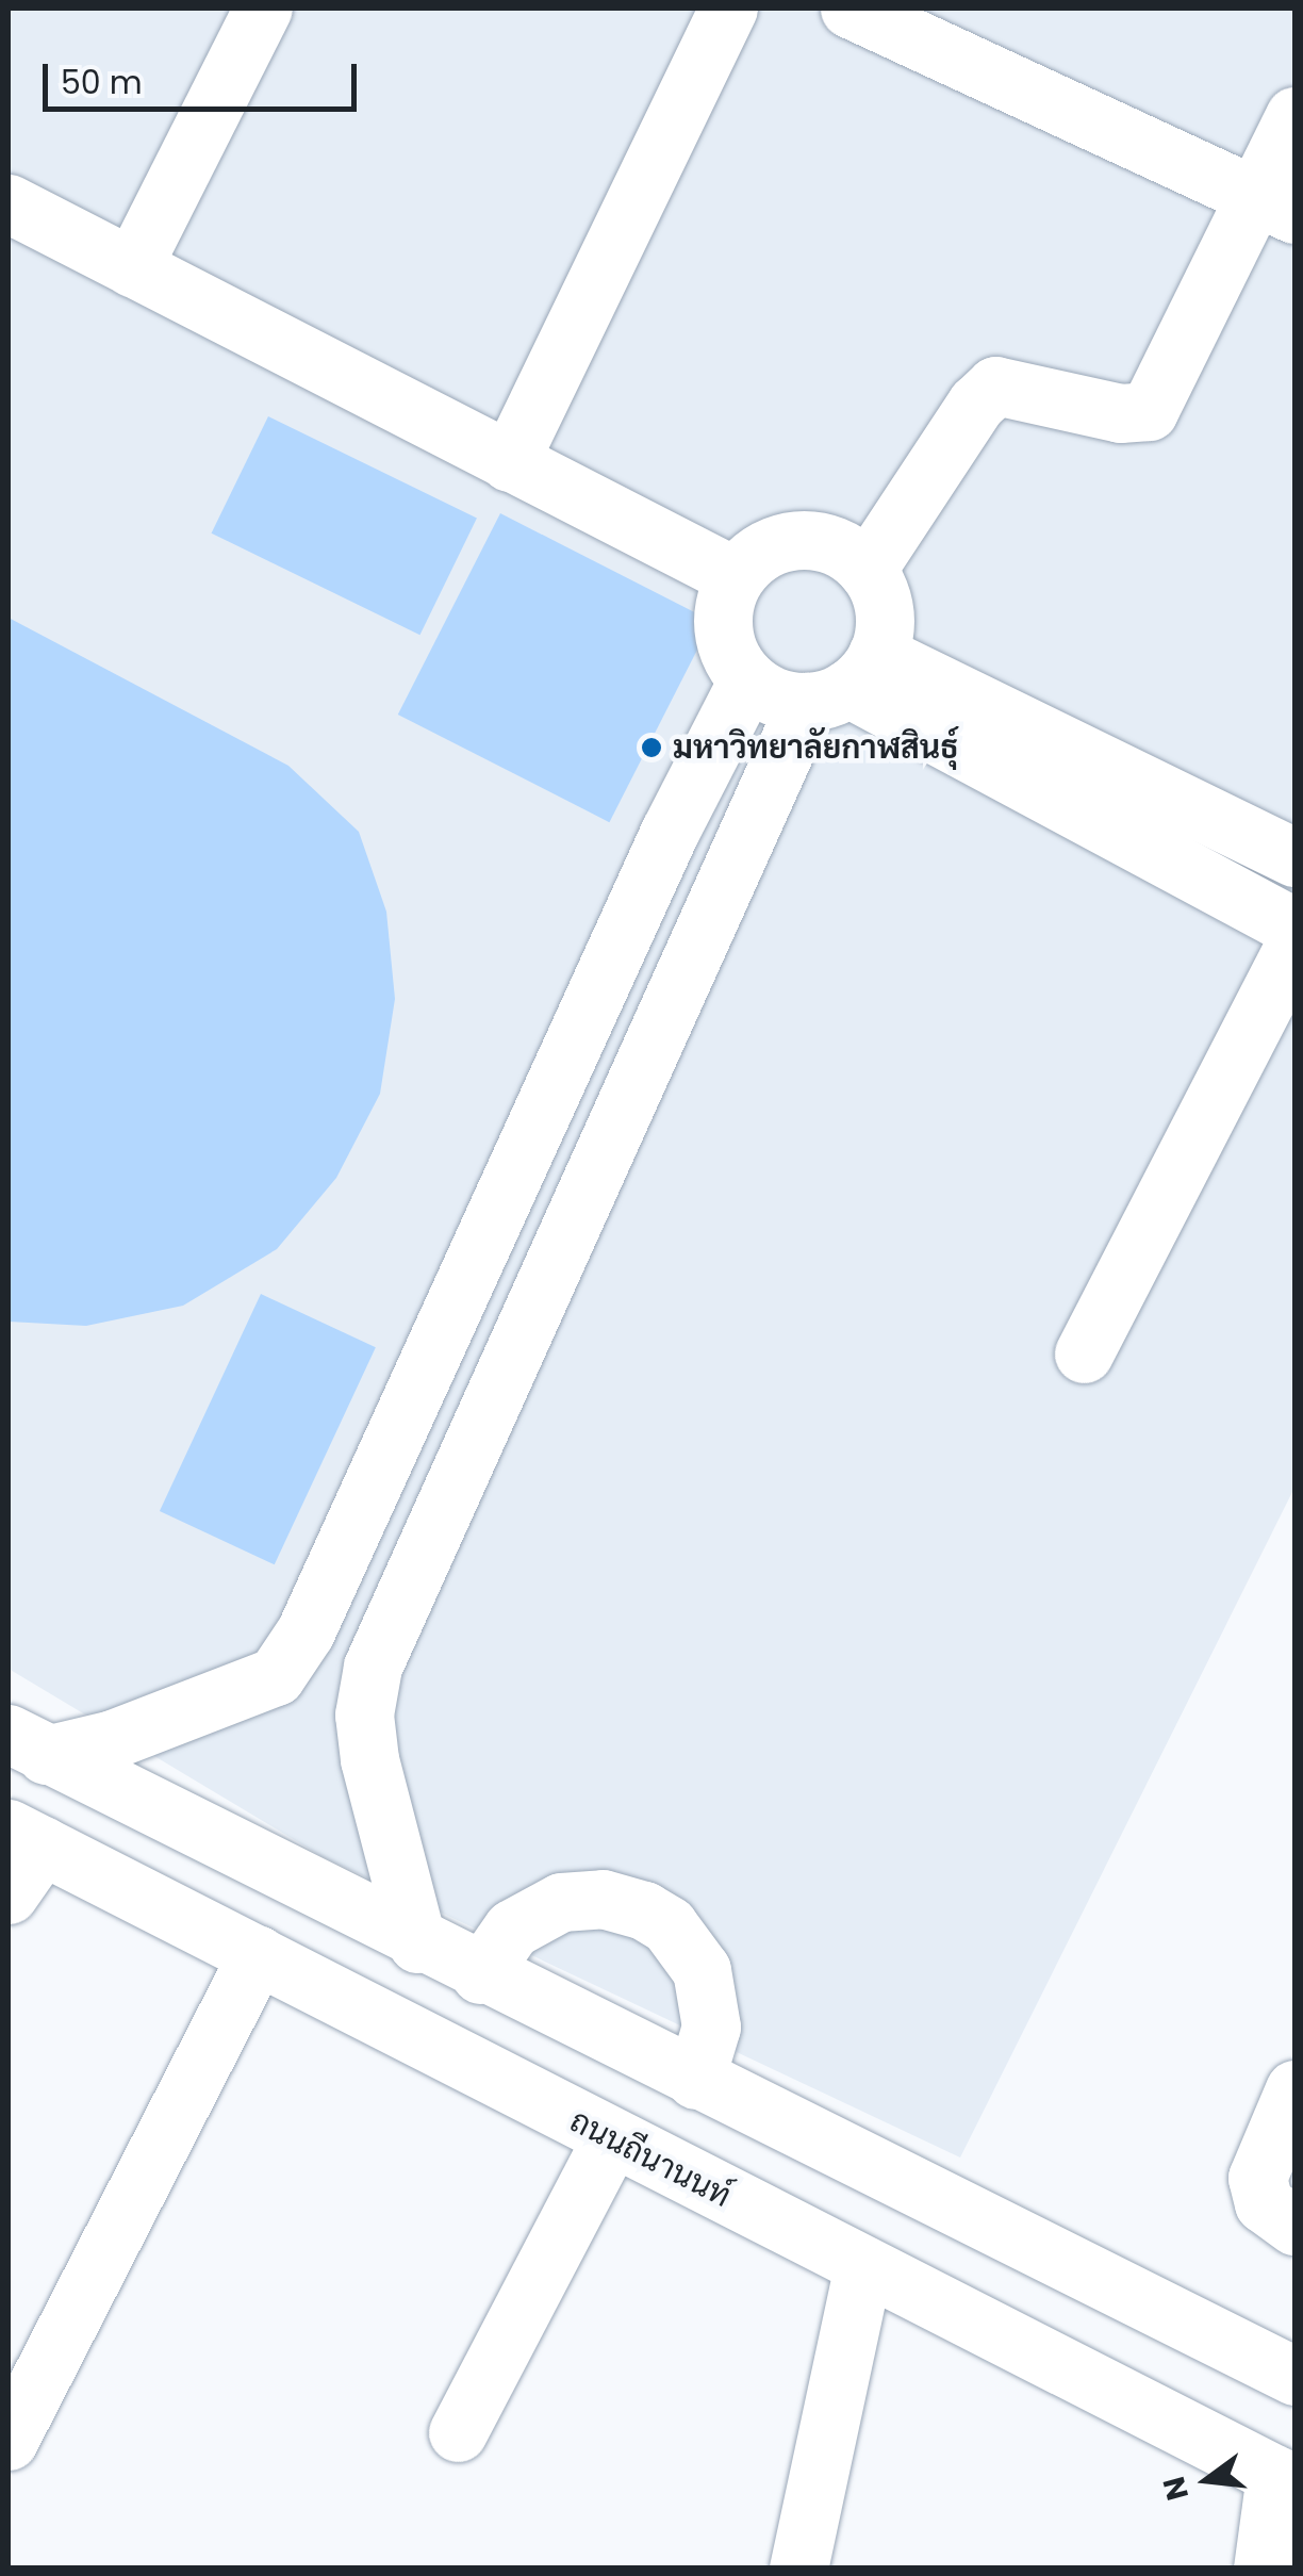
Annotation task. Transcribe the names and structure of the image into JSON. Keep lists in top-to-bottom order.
{
  "streets": {
    "main road": ["ถนนถีนานนท์"]
  },
  "places": ["มหาวิทยาลัยกาฬสินธุ์"],
  "scale_bar": "50 m",
  "north": "left"
}
